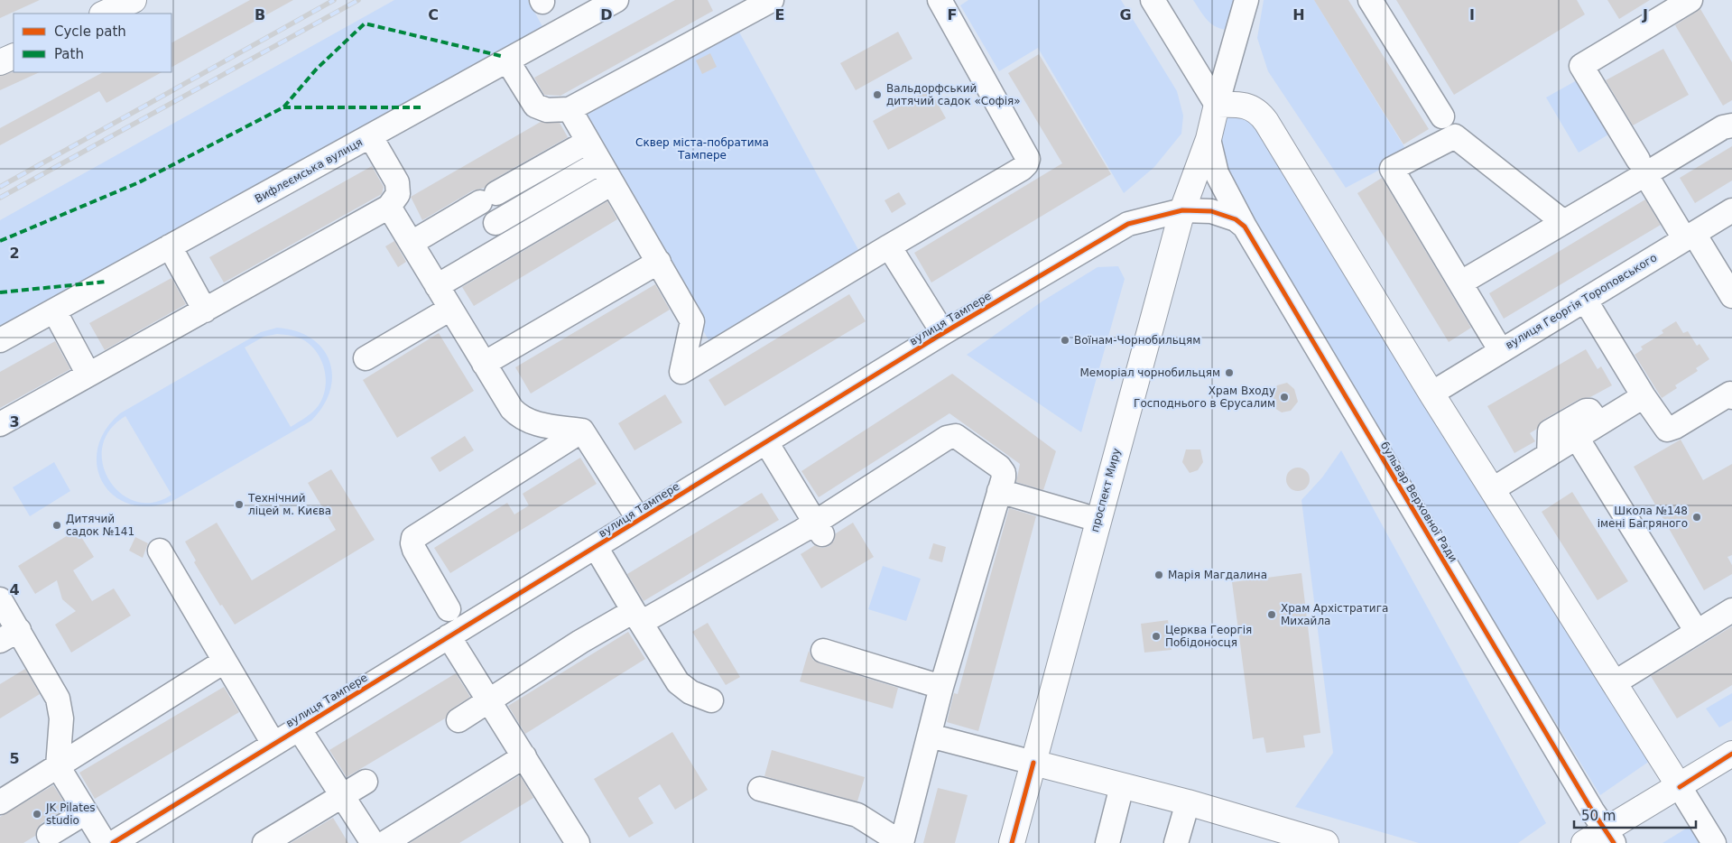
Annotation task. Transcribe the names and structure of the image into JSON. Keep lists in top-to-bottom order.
{
  "streets": {
    "main road": ["проспект Миру", "бульвар Верховної Ради"],
    "street": ["Вифлеємська вулиця", "вулиця Георгія Тороповського", "вулиця Тампере"]
  },
  "crossings": [
    ["вулиця Тампере", "проспект Миру"],
    ["вулиця Тампере", "бульвар Верховної Ради"],
    ["проспект Миру", "бульвар Верховної Ради"]
  ],
  "parks": ["Сквер міста-побратима Тампере"],
  "places": [
    "Вальдорфський дитячий садок «Софія»",
    "Воїнам-Чорнобильцям",
    "Меморіал чорнобильцям",
    "Храм Входу Господнього в Єрусалим",
    "Технічний ліцей м. Києва",
    "Школа №148 імені Багряного",
    "Дитячий садок №141",
    "Марія Магдалина",
    "Храм Архістратига Михайла",
    "Церква Георгія Побідоносця",
    "JK Pilates studio"
  ],
  "legend": ["Cycle path", "Path"],
  "scale_bar": "50 m",
  "grid": {
    "columns": [
      "B",
      "C",
      "D",
      "E",
      "F",
      "G",
      "H",
      "I",
      "J"
    ],
    "rows": [
      "2",
      "3",
      "4",
      "5"
    ]
  }
}
